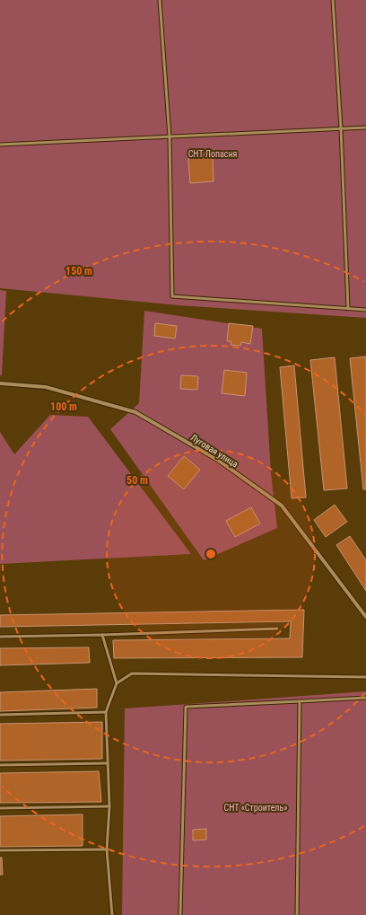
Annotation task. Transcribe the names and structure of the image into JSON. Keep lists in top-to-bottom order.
{
  "streets": {
    "street": ["Луговая улица"]
  },
  "parks": ["СНТ Лопасня", "СНТ «Строитель»"],
  "rings": ["150 m", "100 m", "50 m"]
}
